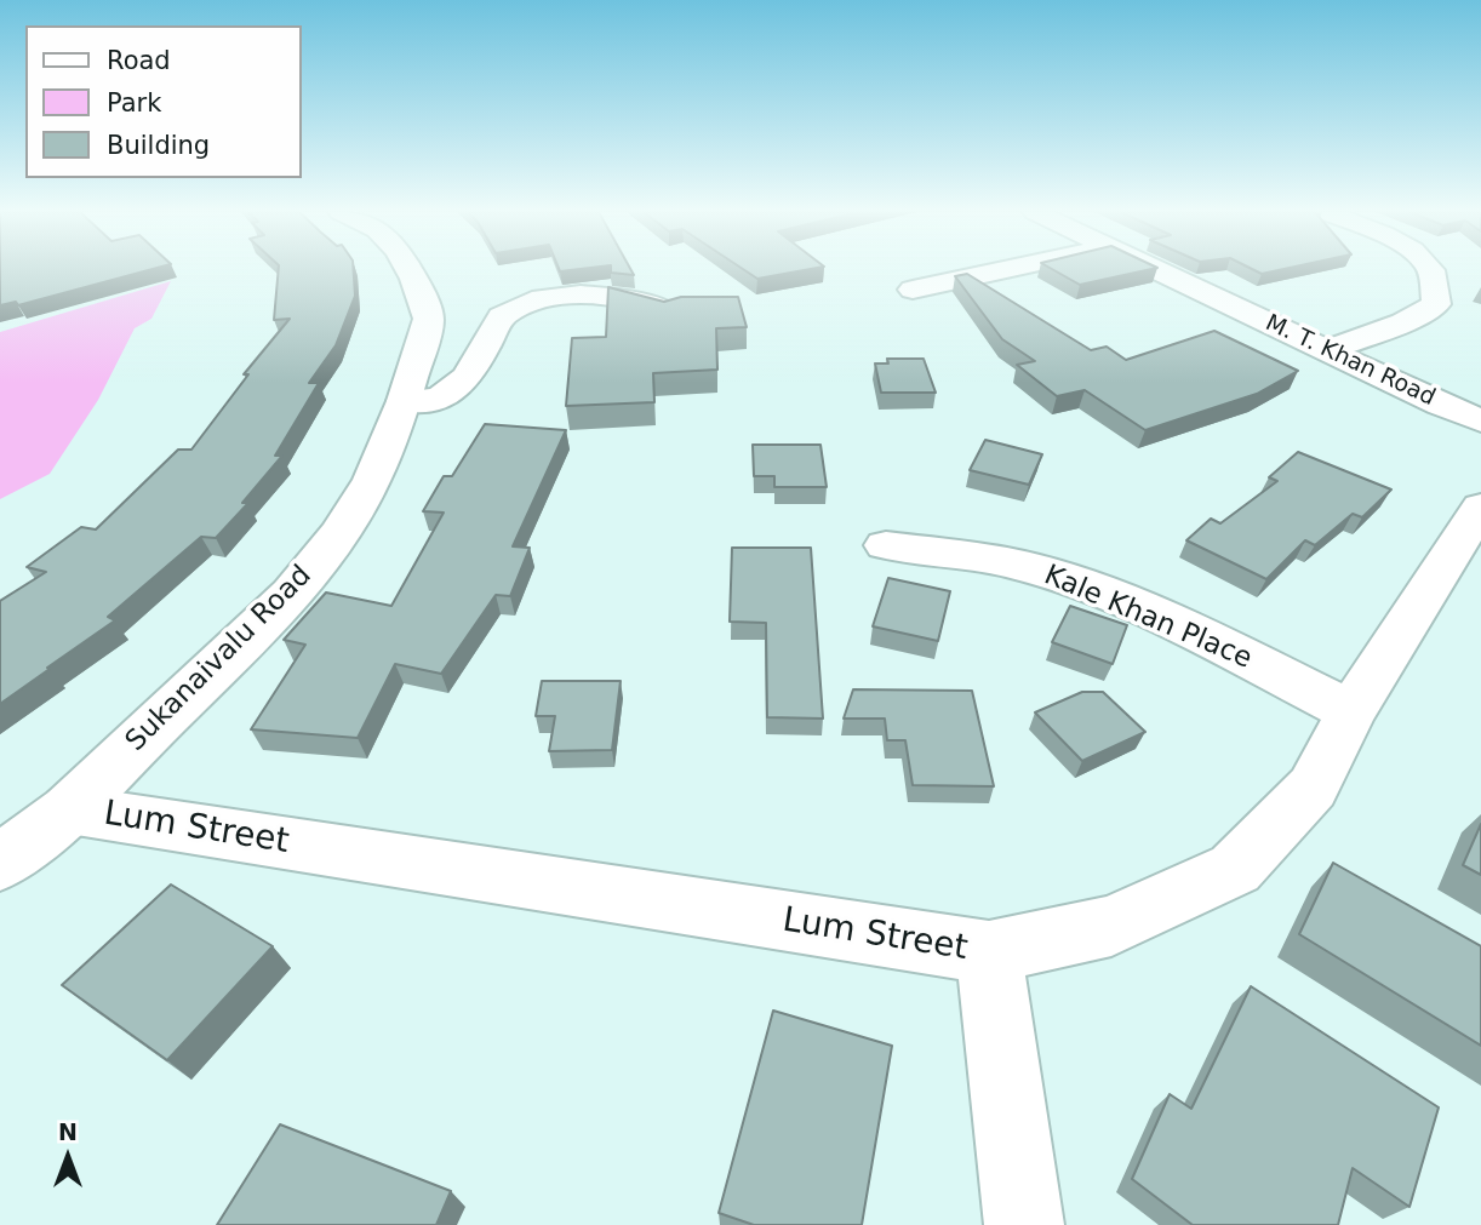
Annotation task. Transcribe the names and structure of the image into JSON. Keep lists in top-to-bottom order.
{
  "streets": {
    "street": [
      "M. T. Khan Road",
      "Kale Khan Place",
      "Sukanaivalu Road",
      "Lum Street"
    ]
  },
  "crossings": [
    ["Kale Khan Place", "Lum Street"],
    ["Sukanaivalu Road", "Lum Street"]
  ],
  "legend": ["Road", "Park", "Building"],
  "north": "top"
}
